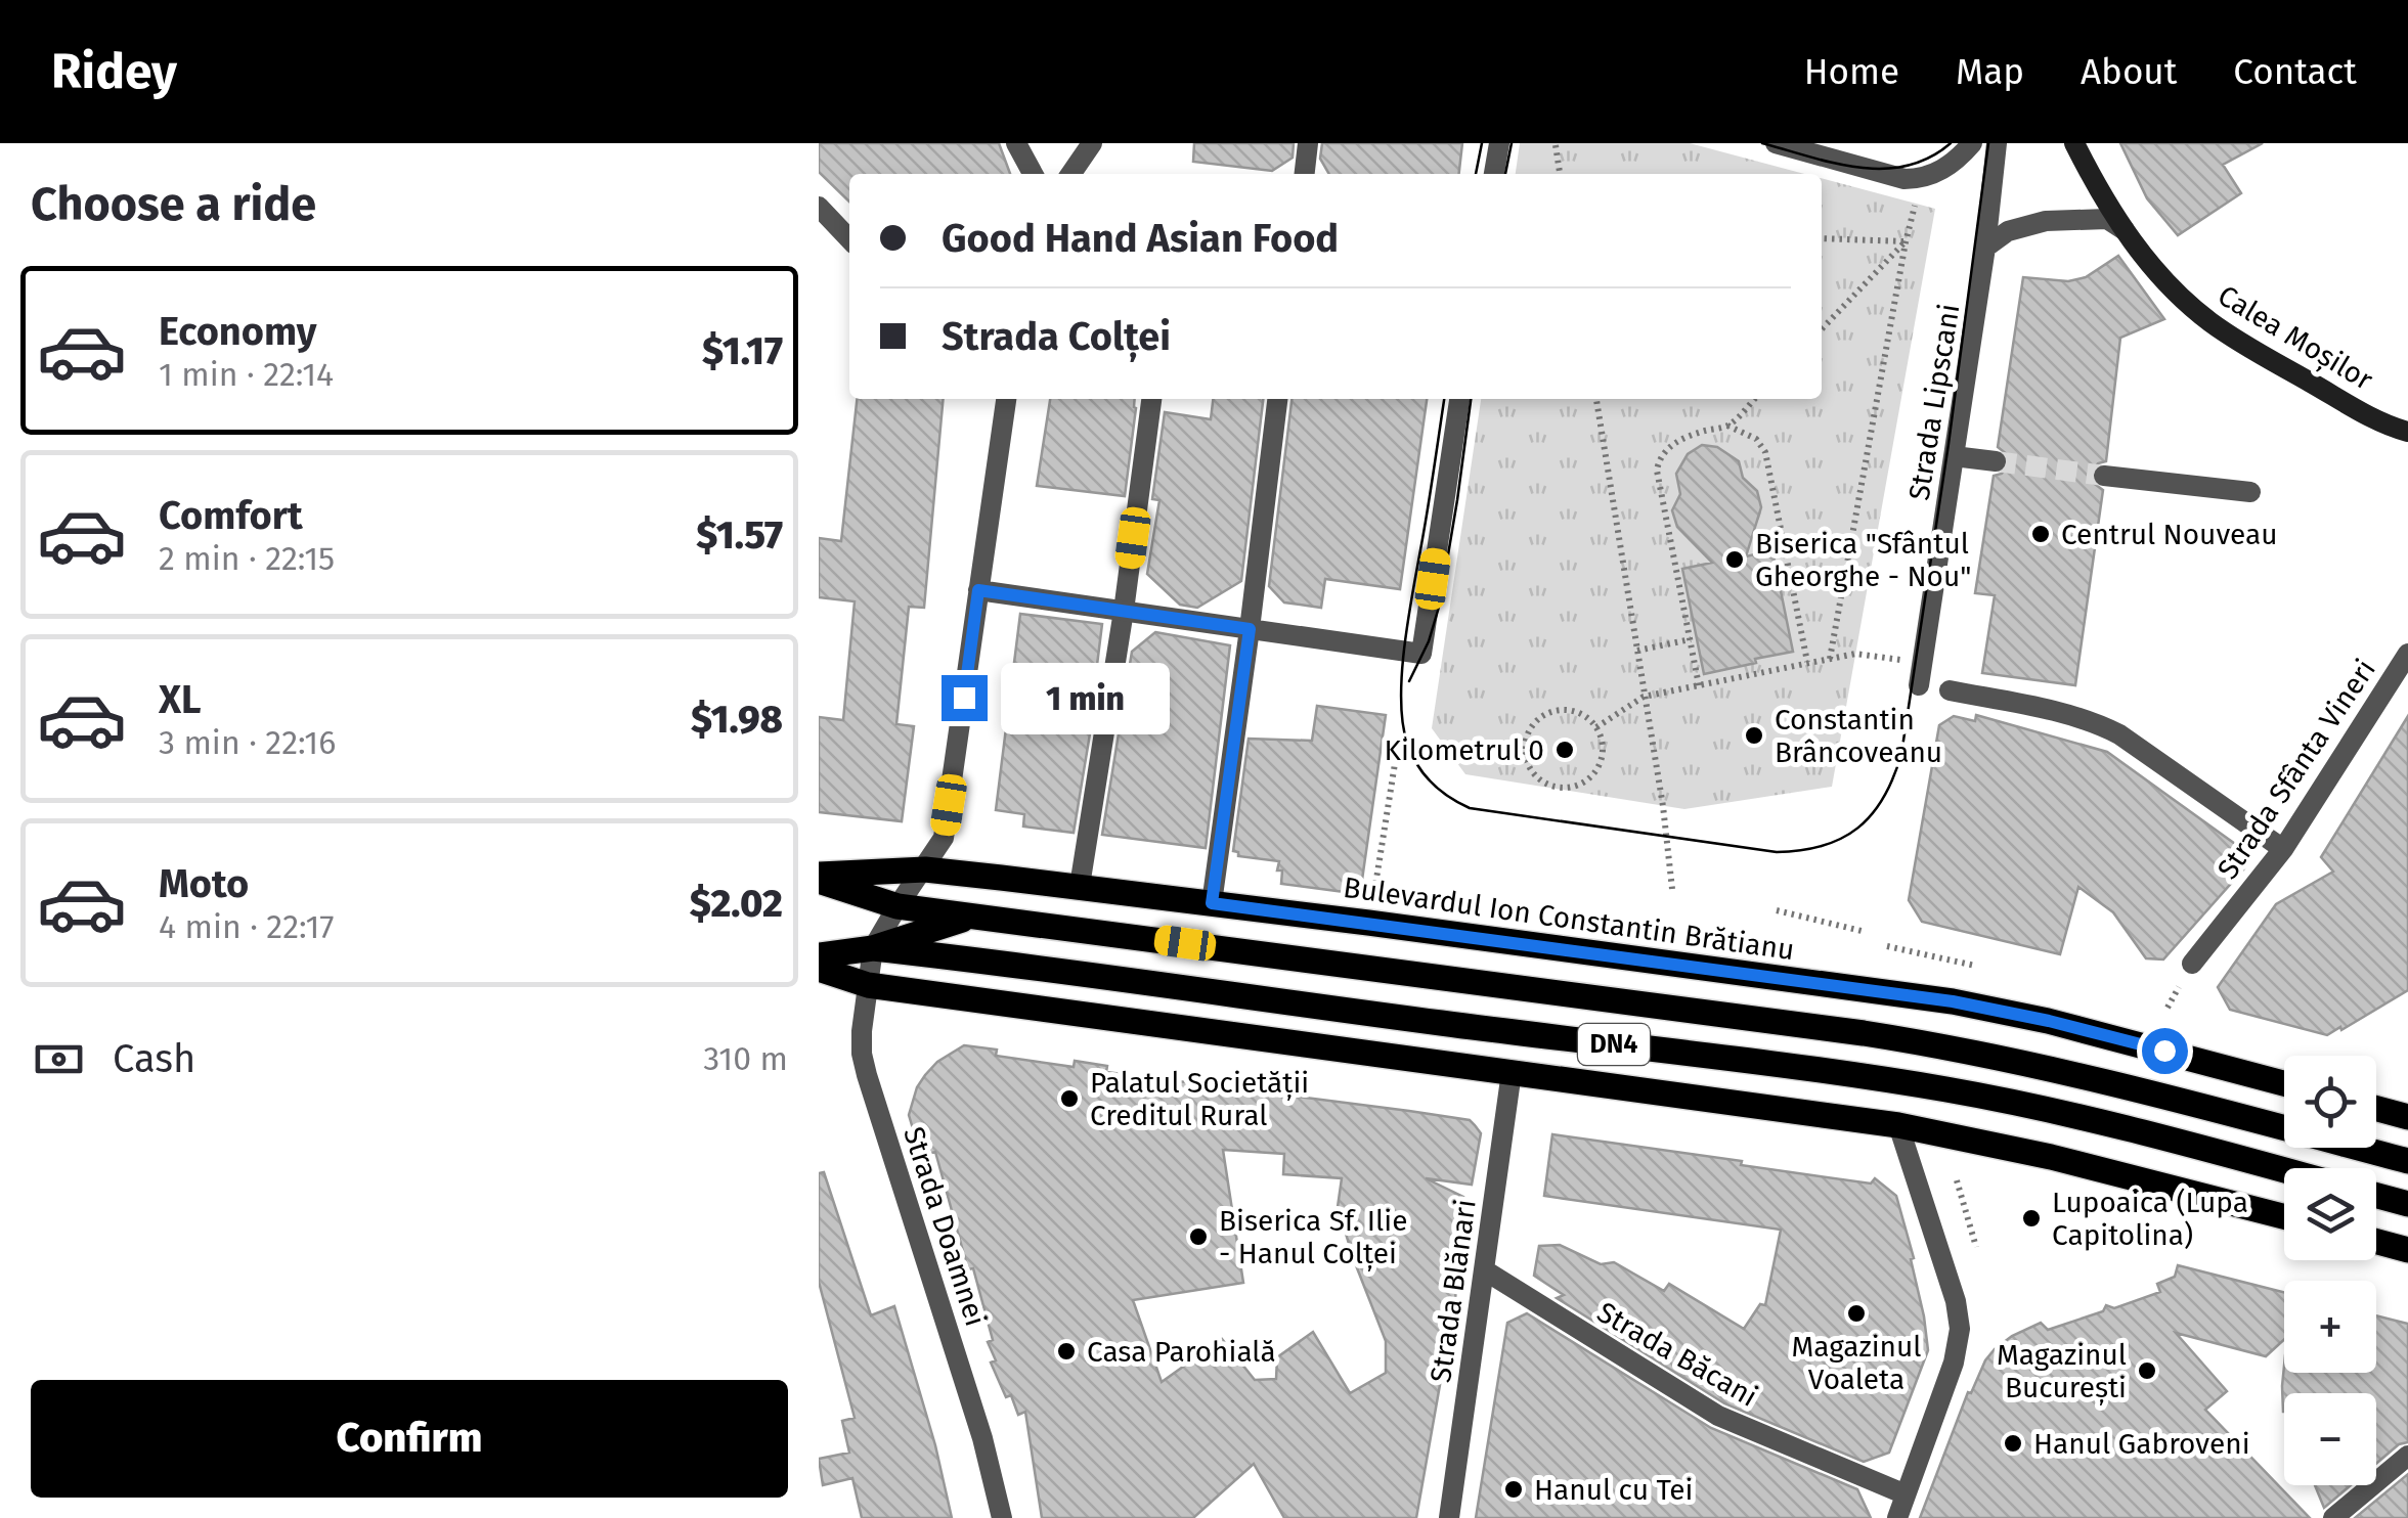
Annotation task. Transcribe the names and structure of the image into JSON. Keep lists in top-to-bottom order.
{
  "streets": {
    "main road": ["Bulevardul Ion Constantin Brătianu", "DN4"],
    "street": [
      "Calea Moșilor",
      "Strada Lipscani",
      "Strada Sfânta Vineri",
      "Strada Doamnei",
      "Strada Blănari",
      "Strada Băcani"
    ]
  },
  "crossings": [
    ["Bulevardul Ion Constantin Brătianu", "Strada Doamnei"],
    ["DN4", "Strada Doamnei"],
    ["DN4", "Strada Blănari"],
    ["Strada Blănari", "Strada Băcani"]
  ],
  "places": [
    "Centrul Nouveau",
    "Biserica \"Sfântul Gheorghe - Nou\"",
    "Constantin Brâncoveanu",
    "Kilometrul 0",
    "Palatul Societății Creditul Rural",
    "Lupoaica (Lupa Capitolina)",
    "Biserica Sf. Ilie - Hanul Colței",
    "Magazinul Voaleta",
    "Casa Parohială",
    "Magazinul București",
    "Hanul Gabroveni",
    "Hanul cu Tei"
  ],
  "page": {
    "header": "Ridey",
    "nav": [
      "Home",
      "Map",
      "About",
      "Contact"
    ],
    "heading": "Choose a ride",
    "banner": ["Good Hand Asian Food", "Strada Colței"],
    "list": [
      {
        "name": "Economy",
        "note": "1 min · 22:14",
        "value": "$1.17"
      },
      {
        "name": "Comfort",
        "note": "2 min · 22:15",
        "value": "$1.57"
      },
      {
        "name": "XL",
        "note": "3 min · 22:16",
        "value": "$1.98"
      },
      {
        "name": "Moto",
        "note": "4 min · 22:17",
        "value": "$2.02"
      }
    ],
    "bubble": "1 min",
    "pay": ["Cash", "310 m"],
    "map_buttons": ["+", "−"],
    "buttons": "Confirm"
  }
}
